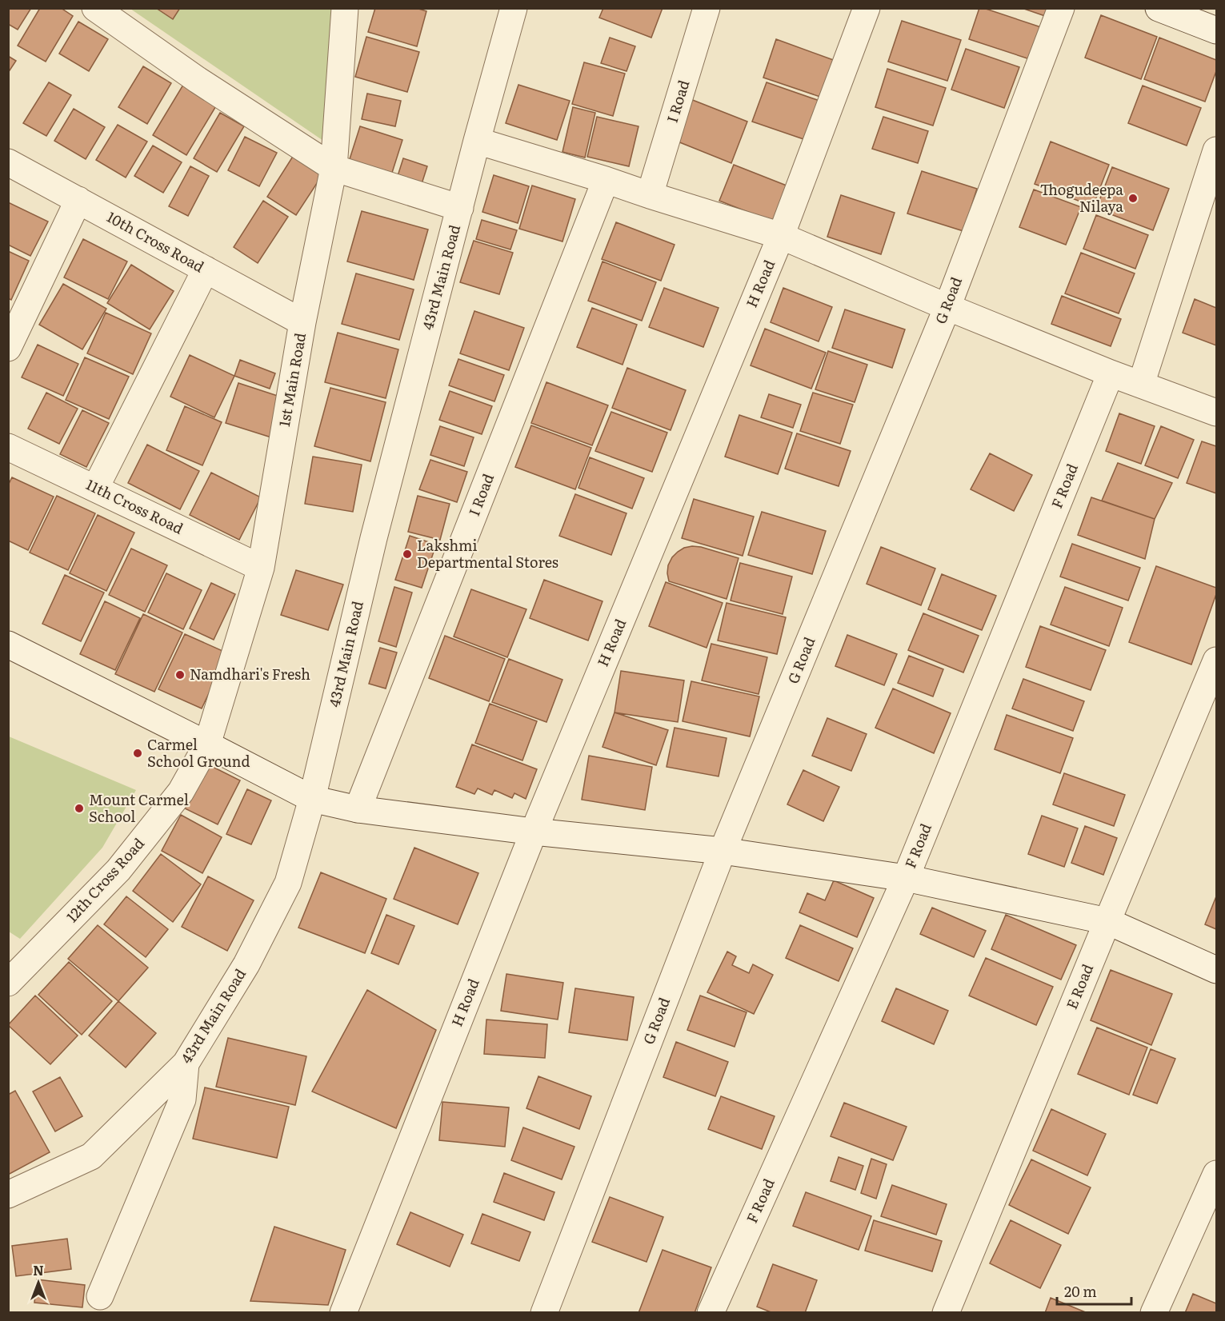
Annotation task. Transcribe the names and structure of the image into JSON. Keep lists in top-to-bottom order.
{
  "streets": {
    "street": [
      "I Road",
      "10th Cross Road",
      "43rd Main Road",
      "H Road",
      "G Road",
      "1st Main Road",
      "F Road",
      "11th Cross Road",
      "12th Cross Road",
      "E Road"
    ]
  },
  "crossings": [
    ["10th Cross Road", "1st Main Road"],
    ["1st Main Road", "11th Cross Road"],
    ["1st Main Road", "12th Cross Road"]
  ],
  "places": [
    "Thogudeepa Nilaya",
    "Lakshmi Departmental Stores",
    "Namdhari's Fresh",
    "Carmel School Ground",
    "Mount Carmel School"
  ],
  "scale_bar": "20 m",
  "north": "top"
}
